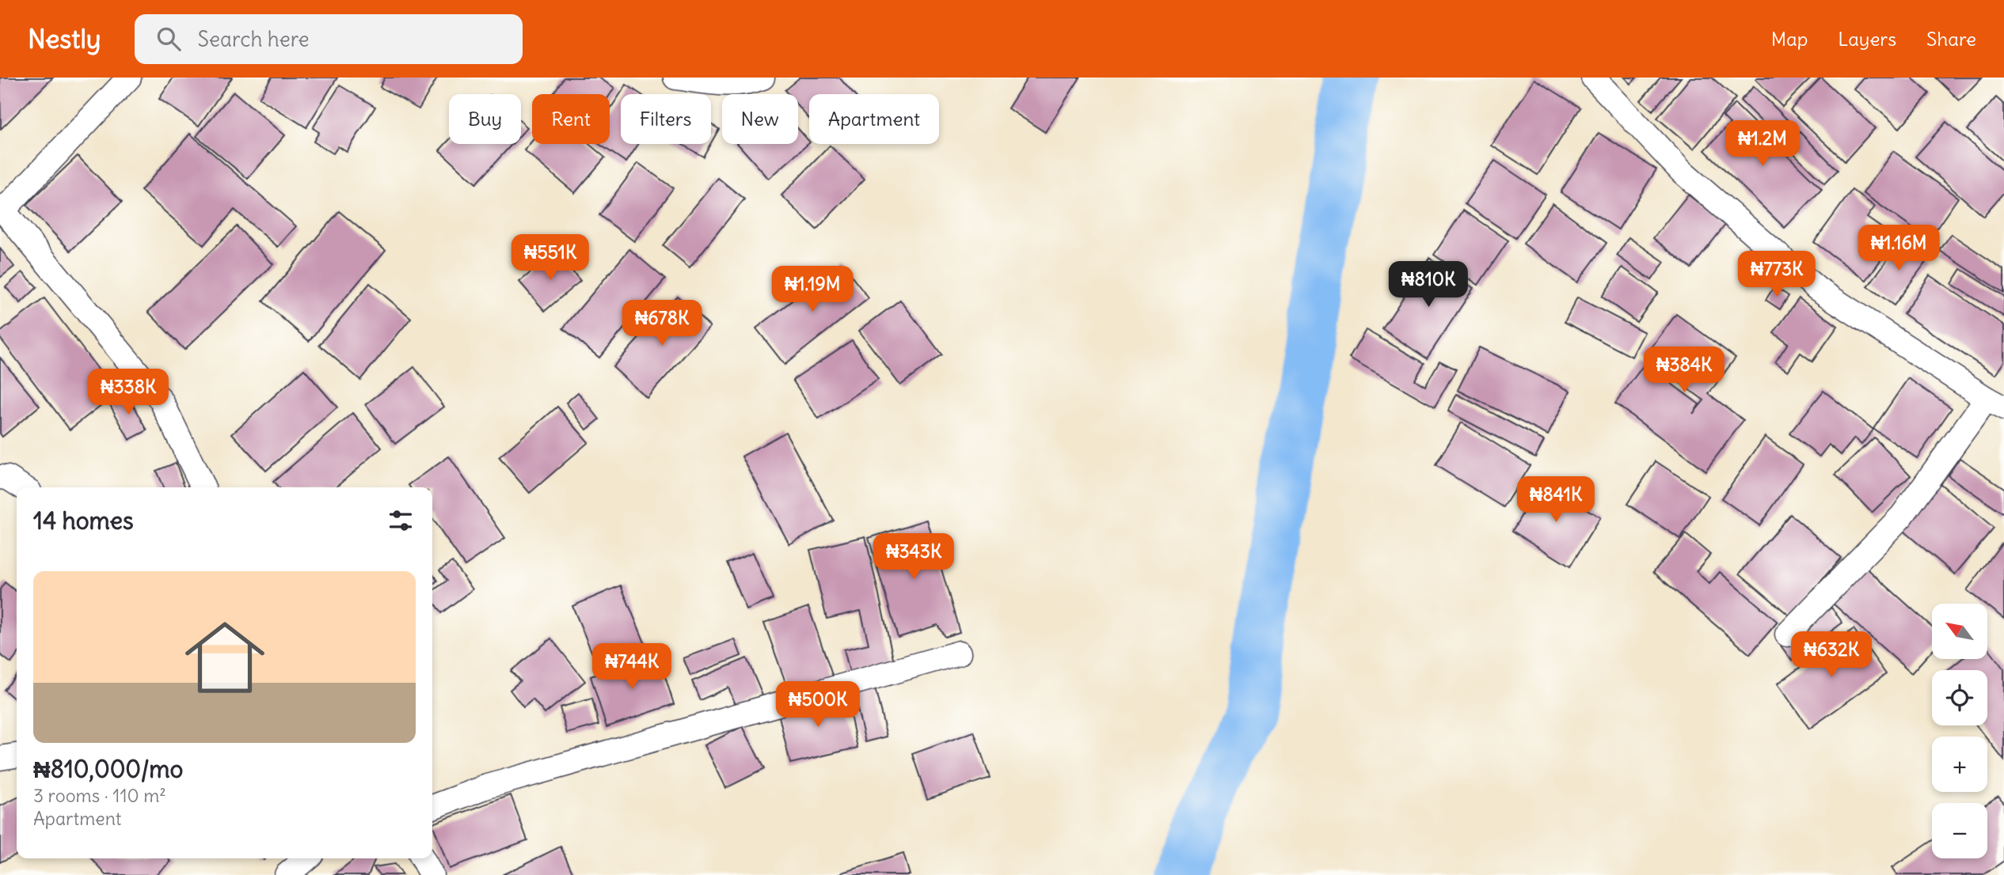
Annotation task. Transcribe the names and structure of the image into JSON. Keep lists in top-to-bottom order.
{
  "north": "top left",
  "page": {
    "header": "Nestly",
    "search": "Search here",
    "nav": ["Map", "Layers", "Share"],
    "chip": [
      "Buy",
      "Rent",
      "Filters",
      "New",
      "Apartment"
    ],
    "price": [
      "₦1.2M",
      "₦1.16M",
      "₦551K",
      "₦773K",
      "₦810K",
      "₦1.19M",
      "₦678K",
      "₦384K",
      "₦338K",
      "₦841K",
      "₦343K",
      "₦632K",
      "₦744K",
      "₦500K"
    ],
    "heading": "14 homes",
    "list": [
      {
        "name": "₦810,000/mo",
        "note": "3 rooms · 110 m² · Apartment"
      }
    ],
    "map_buttons": ["+", "−"]
  }
}
